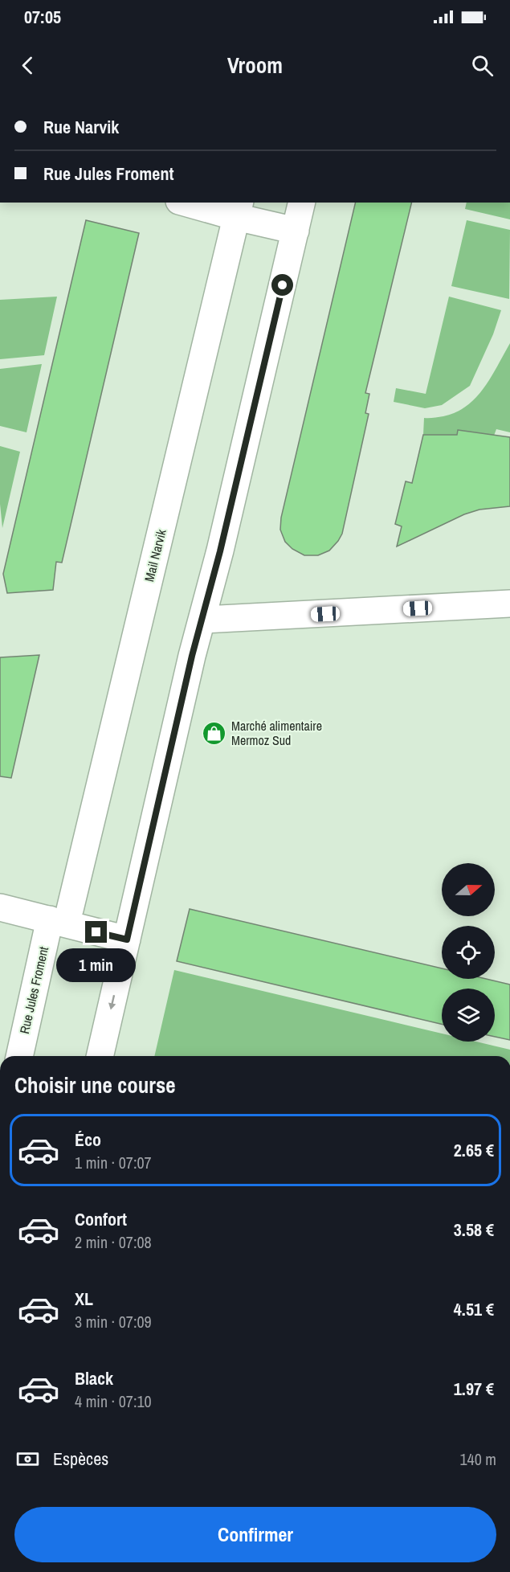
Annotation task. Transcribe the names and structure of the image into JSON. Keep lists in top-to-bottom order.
{
  "streets": {
    "street": ["Mail Narvik", "Rue Jules Froment"]
  },
  "crossings": [
    ["Mail Narvik", "Rue Jules Froment"]
  ],
  "places": {
    "shop": ["Marché alimentaire Mermoz Sud"]
  },
  "north": "right",
  "page": {
    "status": "07:05",
    "header": "Vroom",
    "banner": ["Rue Narvik", "Rue Jules Froment"],
    "bubble": "1 min",
    "heading": "Choisir une course",
    "list": [
      {
        "name": "Éco",
        "note": "1 min · 07:07",
        "value": "2.65 €"
      },
      {
        "name": "Confort",
        "note": "2 min · 07:08",
        "value": "3.58 €"
      },
      {
        "name": "XL",
        "note": "3 min · 07:09",
        "value": "4.51 €"
      },
      {
        "name": "Black",
        "note": "4 min · 07:10",
        "value": "1.97 €"
      }
    ],
    "pay": ["Espèces", "140 m"],
    "buttons": "Confirmer"
  }
}
